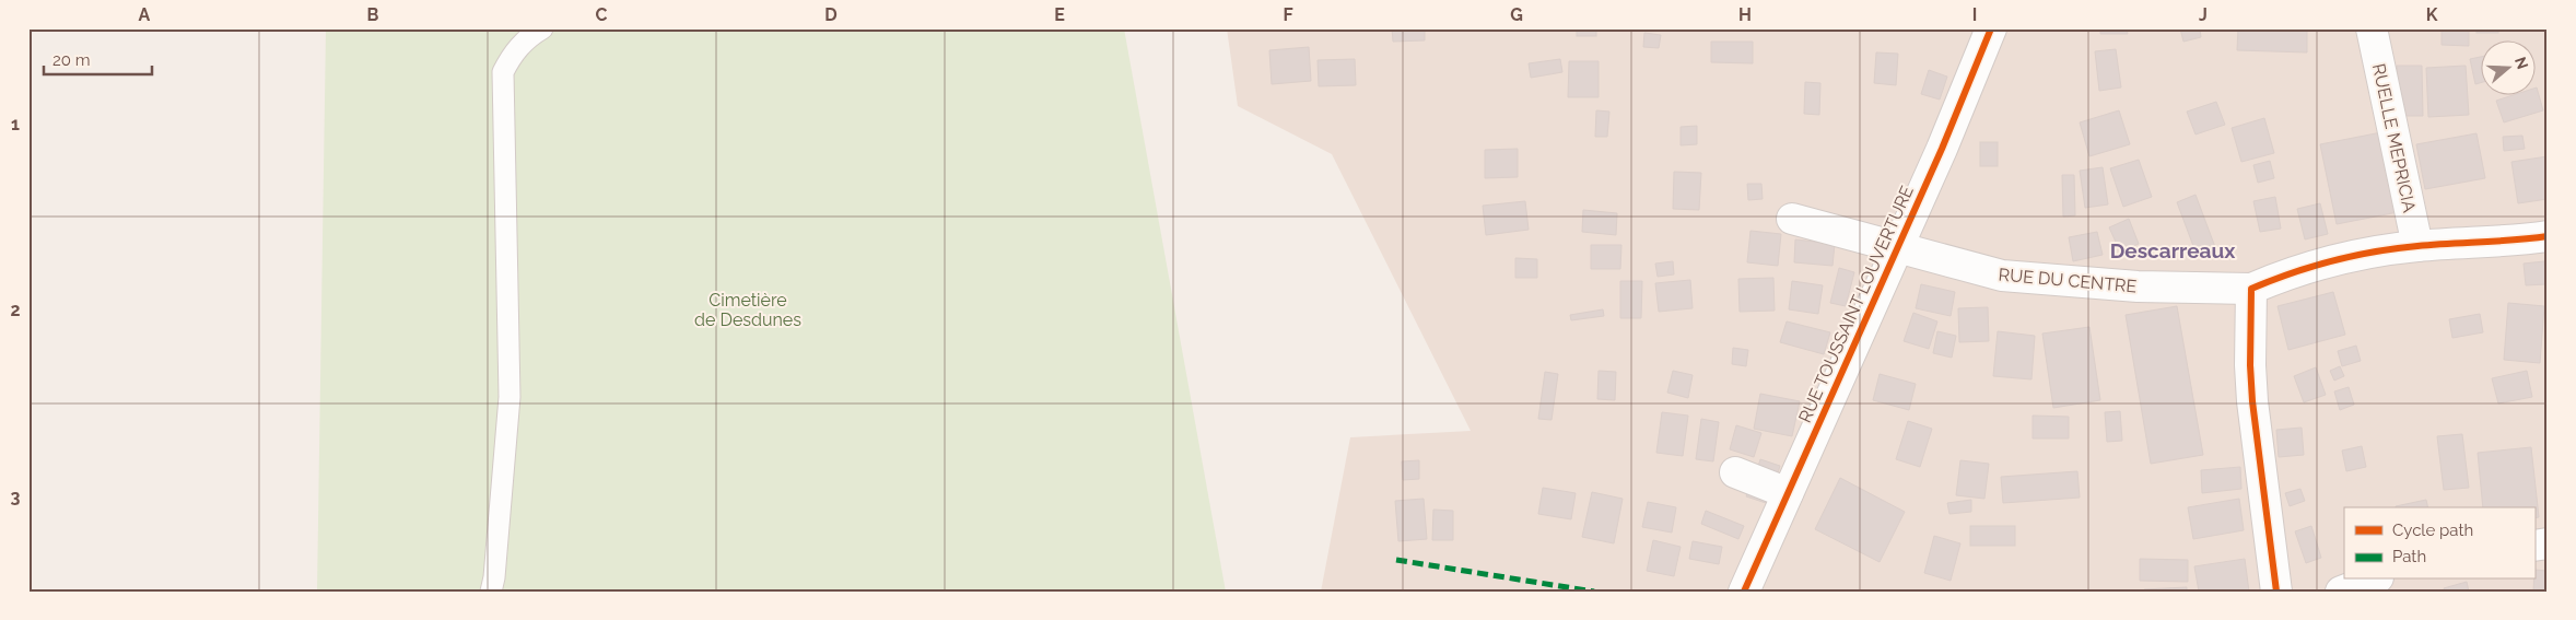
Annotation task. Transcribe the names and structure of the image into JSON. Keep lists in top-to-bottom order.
{
  "streets": {
    "street": ["RUELLE MEPRICIA", "RUE DU CENTRE", "RUE TOUSSAINT LOUVERTURE"]
  },
  "crossings": [
    ["RUE DU CENTRE", "RUE TOUSSAINT LOUVERTURE"]
  ],
  "districts": ["Descarreaux"],
  "parks": ["Cimetière de Desdunes"],
  "legend": ["Cycle path", "Path"],
  "scale_bar": "20 m",
  "north": "right",
  "grid": {
    "columns": [
      "A",
      "B",
      "C",
      "D",
      "E",
      "F",
      "G",
      "H",
      "I",
      "J",
      "K"
    ],
    "rows": ["1", "2", "3"]
  }
}
